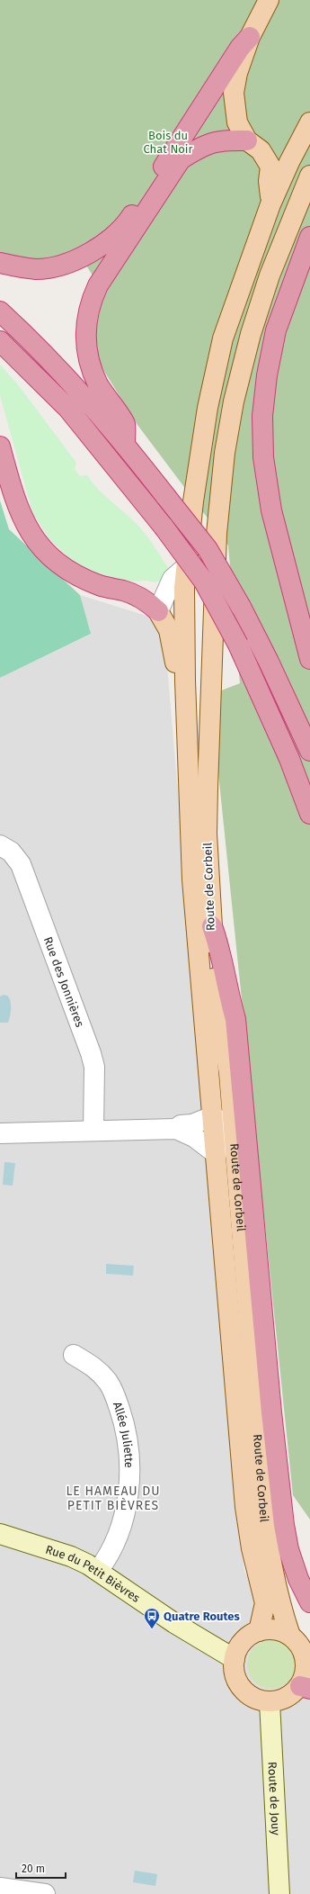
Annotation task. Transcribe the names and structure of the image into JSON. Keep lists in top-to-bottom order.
{
  "streets": {
    "main road": ["Route de Corbeil"],
    "street": [
      "Rue des Jonnières",
      "Allée Juliette",
      "Rue du Petit Bièvres",
      "Route de Jouy"
    ]
  },
  "crossings": [
    ["Route de Corbeil", "Rue du Petit Bièvres"],
    ["Route de Corbeil", "Route de Jouy"],
    ["Allée Juliette", "Rue du Petit Bièvres"],
    ["Rue du Petit Bièvres", "Route de Jouy"]
  ],
  "districts": ["LE HAMEAU DU PETIT BIÈVRES"],
  "parks": ["Bois du Chat Noir"],
  "places": {
    "bus stop": ["Quatre Routes"]
  },
  "scale_bar": "20 m"
}
